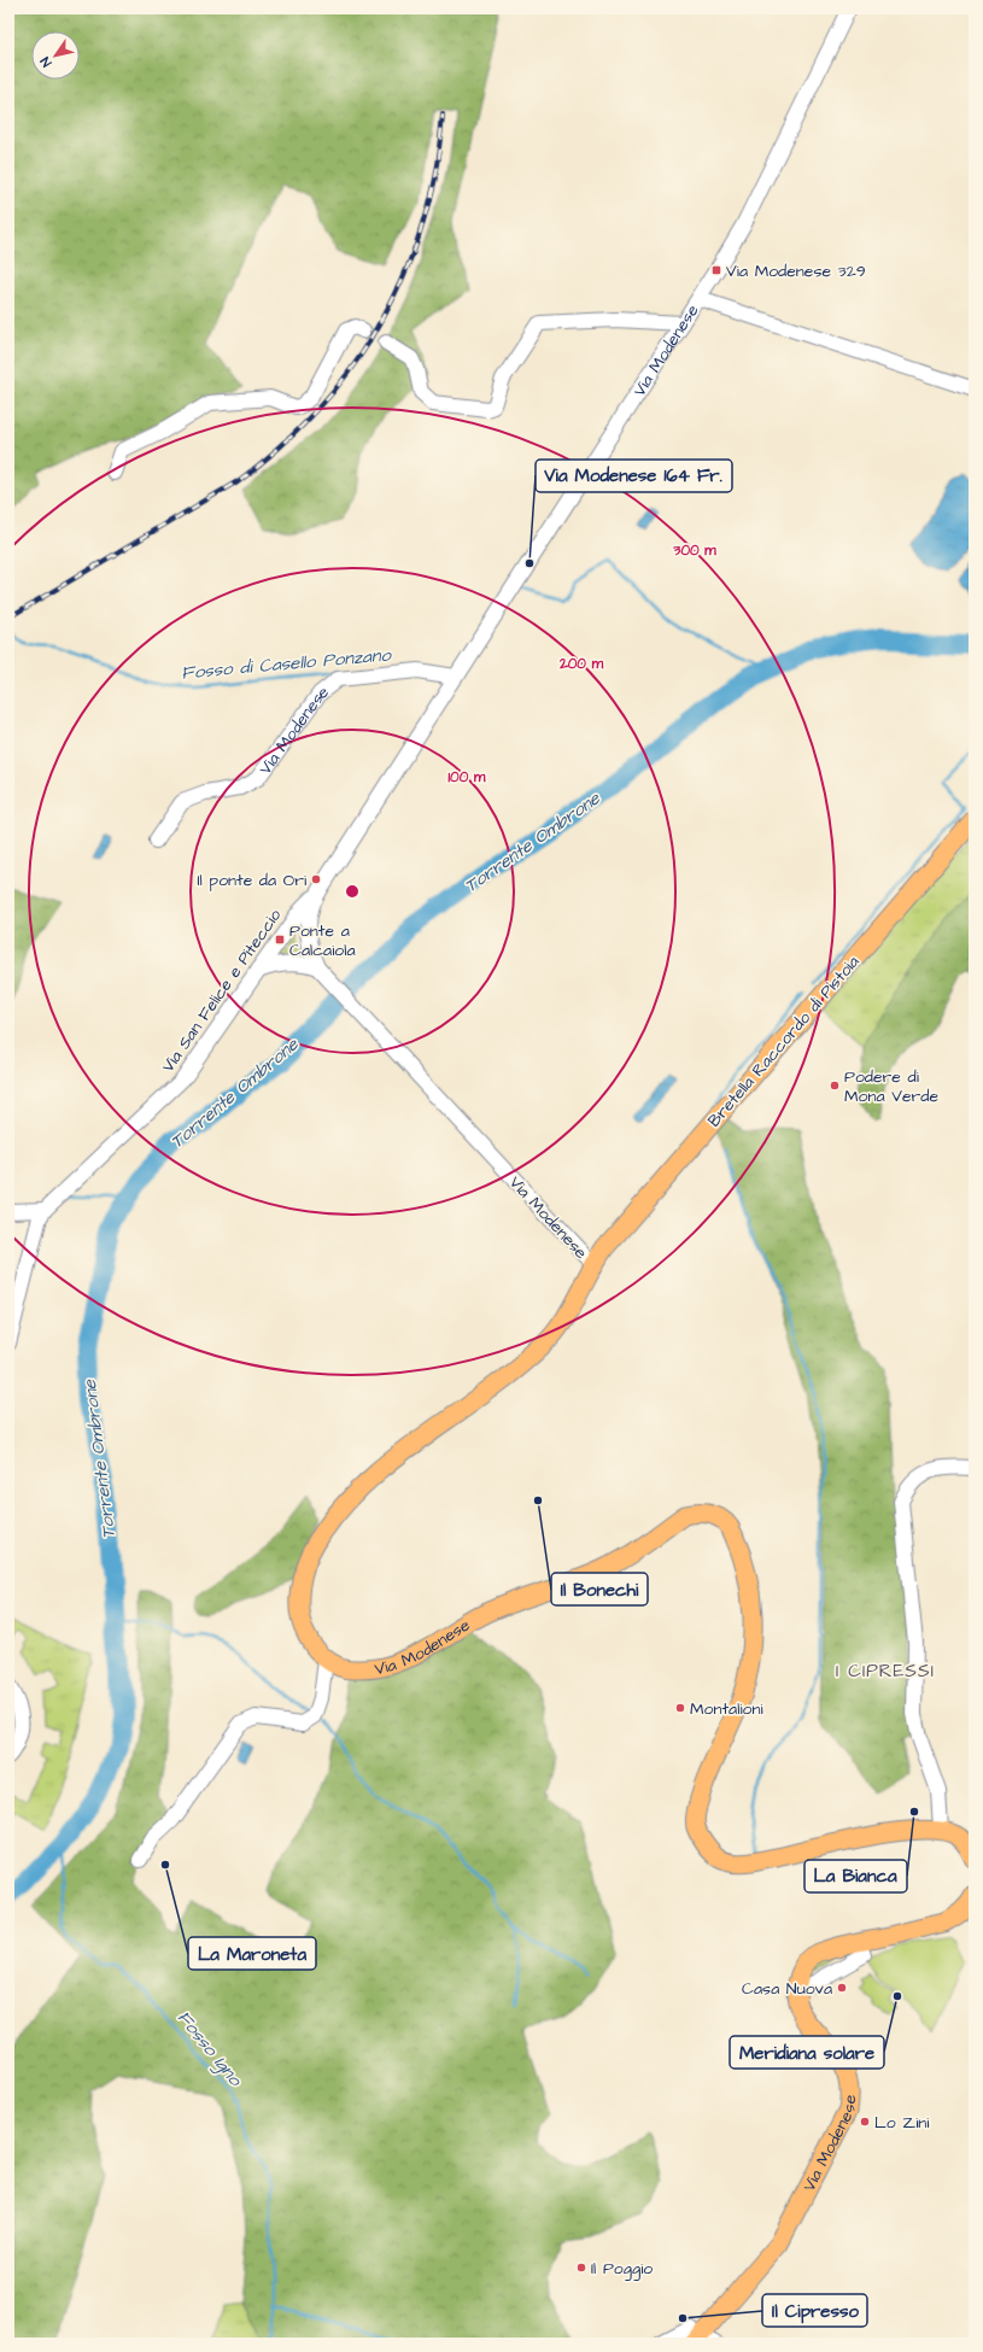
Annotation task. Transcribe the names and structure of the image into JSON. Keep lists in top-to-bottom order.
{
  "streets": {
    "main road": ["Via Modenese", "Bretella Raccordo di Pistoia"],
    "street": ["Via San Felice e Piteccio"]
  },
  "crossings": [
    ["Via Modenese", "Via San Felice e Piteccio"],
    ["Via Modenese", "Bretella Raccordo di Pistoia"]
  ],
  "districts": ["I CIPRESSI"],
  "water": ["Fosso di Casello Ponzano", "Torrente Ombrone", "Fosso Igno"],
  "places": {
    "transit": ["Via Modenese 329", "Ponte a Calcaiola"],
    "other": [
      "Via Modenese 164 Fr.",
      "Il ponte da Ori",
      "Podere di Mona Verde",
      "Il Bonechi",
      "Montalioni",
      "La Bianca",
      "La Maroneta",
      "Casa Nuova",
      "Meridiana solare",
      "Lo Zini",
      "Il Poggio",
      "Il Cipresso"
    ]
  },
  "north": "bottom left",
  "rings": ["300 m", "200 m", "100 m"]
}
